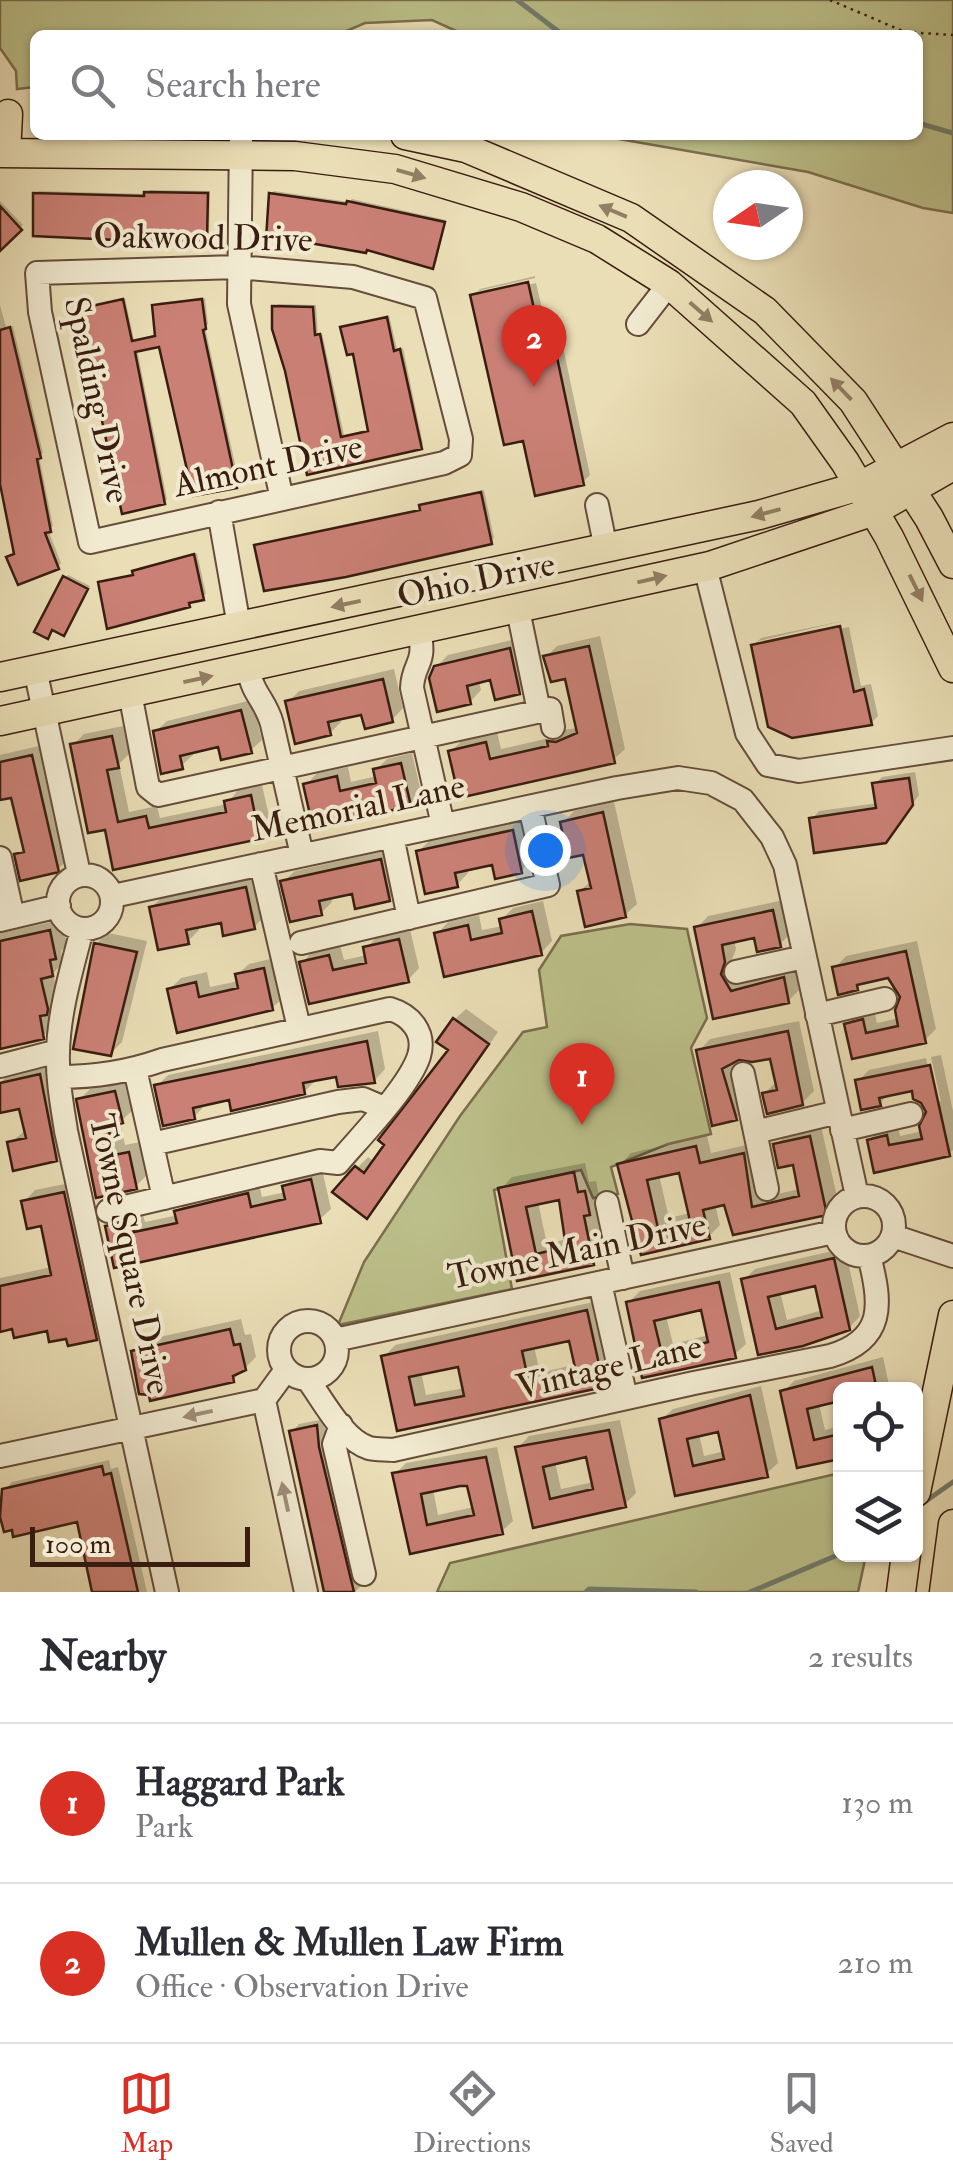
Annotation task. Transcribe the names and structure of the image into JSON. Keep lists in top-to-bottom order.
{
  "streets": {
    "main road": ["Ohio Drive"],
    "street": [
      "Oakwood Drive",
      "Spalding Drive",
      "Almont Drive",
      "Memorial Lane",
      "Towne Main Drive",
      "Towne Square Drive",
      "Vintage Lane"
    ]
  },
  "crossings": [
    ["Oakwood Drive", "Spalding Drive"],
    ["Oakwood Drive", "Almont Drive"],
    ["Spalding Drive", "Almont Drive"],
    ["Memorial Lane", "Towne Square Drive"],
    ["Towne Main Drive", "Vintage Lane"]
  ],
  "scale_bar": "100 m",
  "north": "left",
  "page": {
    "search": "Search here",
    "pins": ["2", "1"],
    "scale": "100 m",
    "heading": ["Nearby", "2 results"],
    "list": [
      {
        "mark": "1",
        "name": "Haggard Park",
        "note": "Park",
        "value": "130 m"
      },
      {
        "mark": "2",
        "name": "Mullen & Mullen Law Firm",
        "note": "Office · Observation Drive",
        "value": "210 m"
      }
    ],
    "nav": ["Map", "Directions", "Saved"]
  }
}
